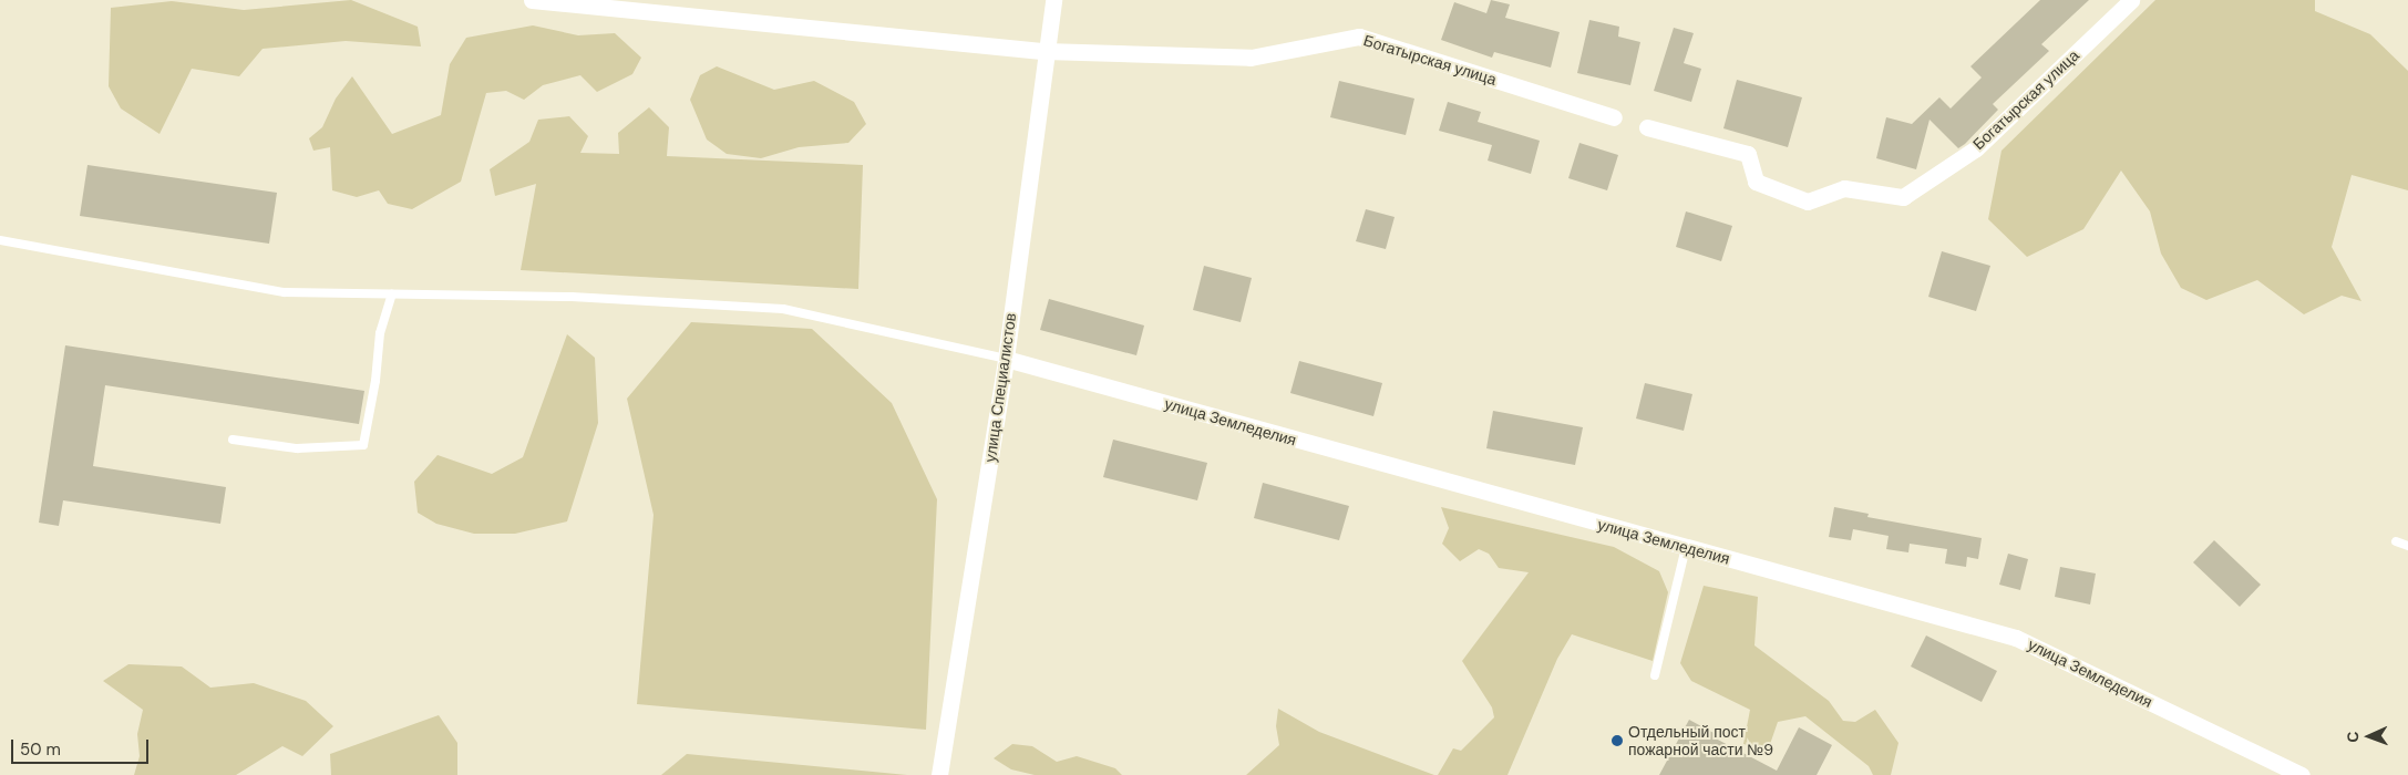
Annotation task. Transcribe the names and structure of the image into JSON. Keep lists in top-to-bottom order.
{
  "streets": {
    "street": ["Богатырская улица", "улица Специалистов", "улица Земледелия"]
  },
  "crossings": [
    ["Богатырская улица", "улица Специалистов"],
    ["улица Специалистов", "улица Земледелия"]
  ],
  "places": ["Отдельный пост пожарной части №9"],
  "scale_bar": "50 m",
  "north": "left"
}
